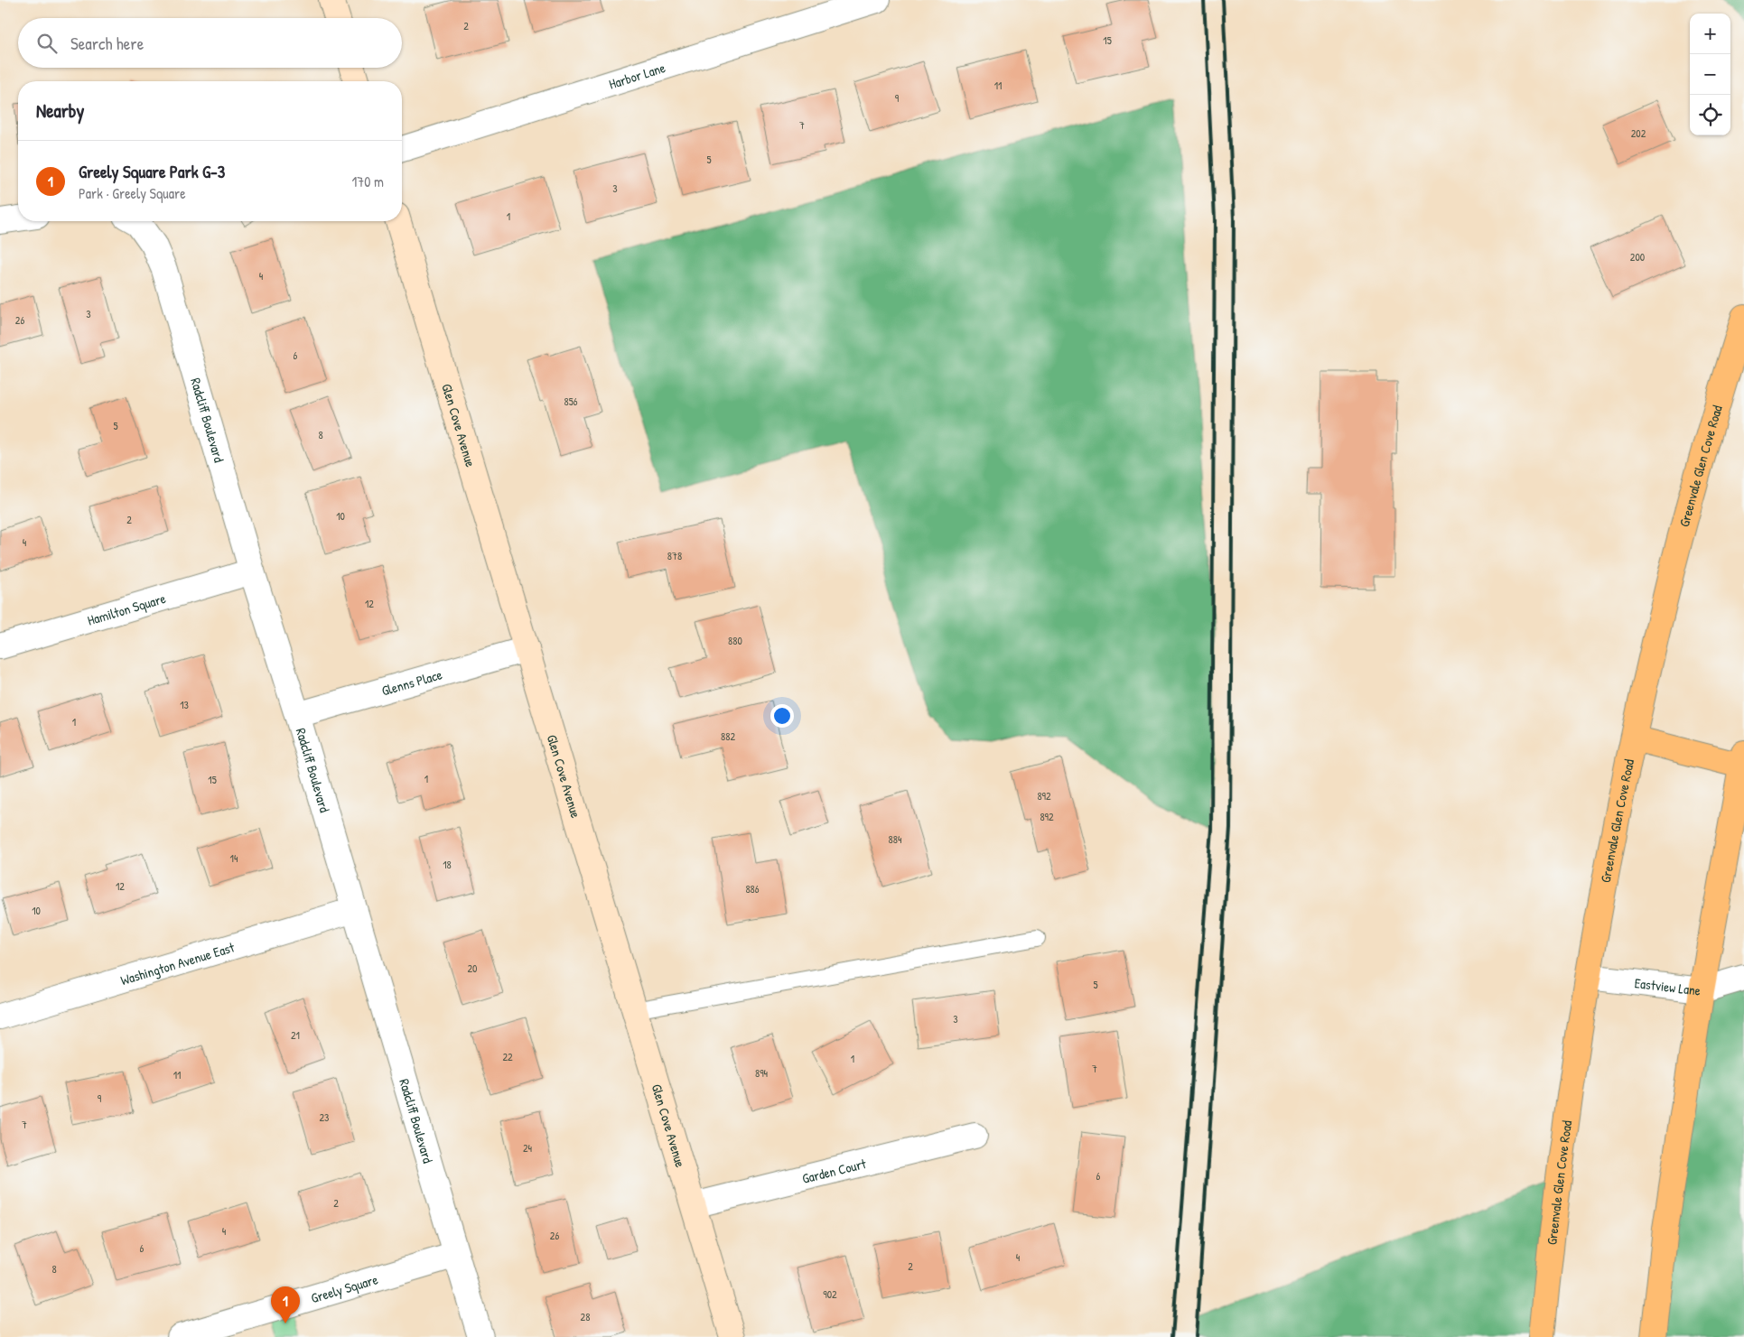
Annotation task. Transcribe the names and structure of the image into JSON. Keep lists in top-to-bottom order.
{
  "streets": {
    "main road": ["Glen Cove Avenue", "Greenvale Glen Cove Road"],
    "street": [
      "Harbor Lane",
      "Radcliff Boulevard",
      "Hamilton Square",
      "Glenns Place",
      "Washington Avenue East",
      "Eastview Lane",
      "Garden Court",
      "Greely Square"
    ]
  },
  "crossings": [
    ["Radcliff Boulevard", "Hamilton Square"],
    ["Radcliff Boulevard", "Glenns Place"],
    ["Radcliff Boulevard", "Washington Avenue East"],
    ["Radcliff Boulevard", "Greely Square"],
    ["Glen Cove Avenue", "Glenns Place"],
    ["Glen Cove Avenue", "Garden Court"],
    ["Greenvale Glen Cove Road", "Eastview Lane"]
  ],
  "house_numbers": [
    "2",
    "15",
    "11",
    "9",
    "7",
    "202",
    "5",
    "3",
    "1",
    "200",
    "4",
    "3",
    "26",
    "6",
    "856",
    "5",
    "8",
    "10",
    "2",
    "4",
    "878",
    "12",
    "880",
    "13",
    "1",
    "882",
    "1",
    "15",
    "892",
    "892",
    "884",
    "14",
    "18",
    "12",
    "886",
    "10",
    "20",
    "5",
    "3",
    "21",
    "22",
    "1",
    "7",
    "894",
    "11",
    "9",
    "23",
    "7",
    "24",
    "6",
    "2",
    "4",
    "26",
    "6",
    "4",
    "2",
    "8",
    "902",
    "28"
  ],
  "page": {
    "map_buttons": ["+", "−"],
    "search": "Search here",
    "heading": "Nearby",
    "list": [
      {
        "mark": "1",
        "name": "Greely Square Park G-3",
        "note": "Park · Greely Square",
        "value": "170 m"
      }
    ],
    "pins": "1"
  }
}
